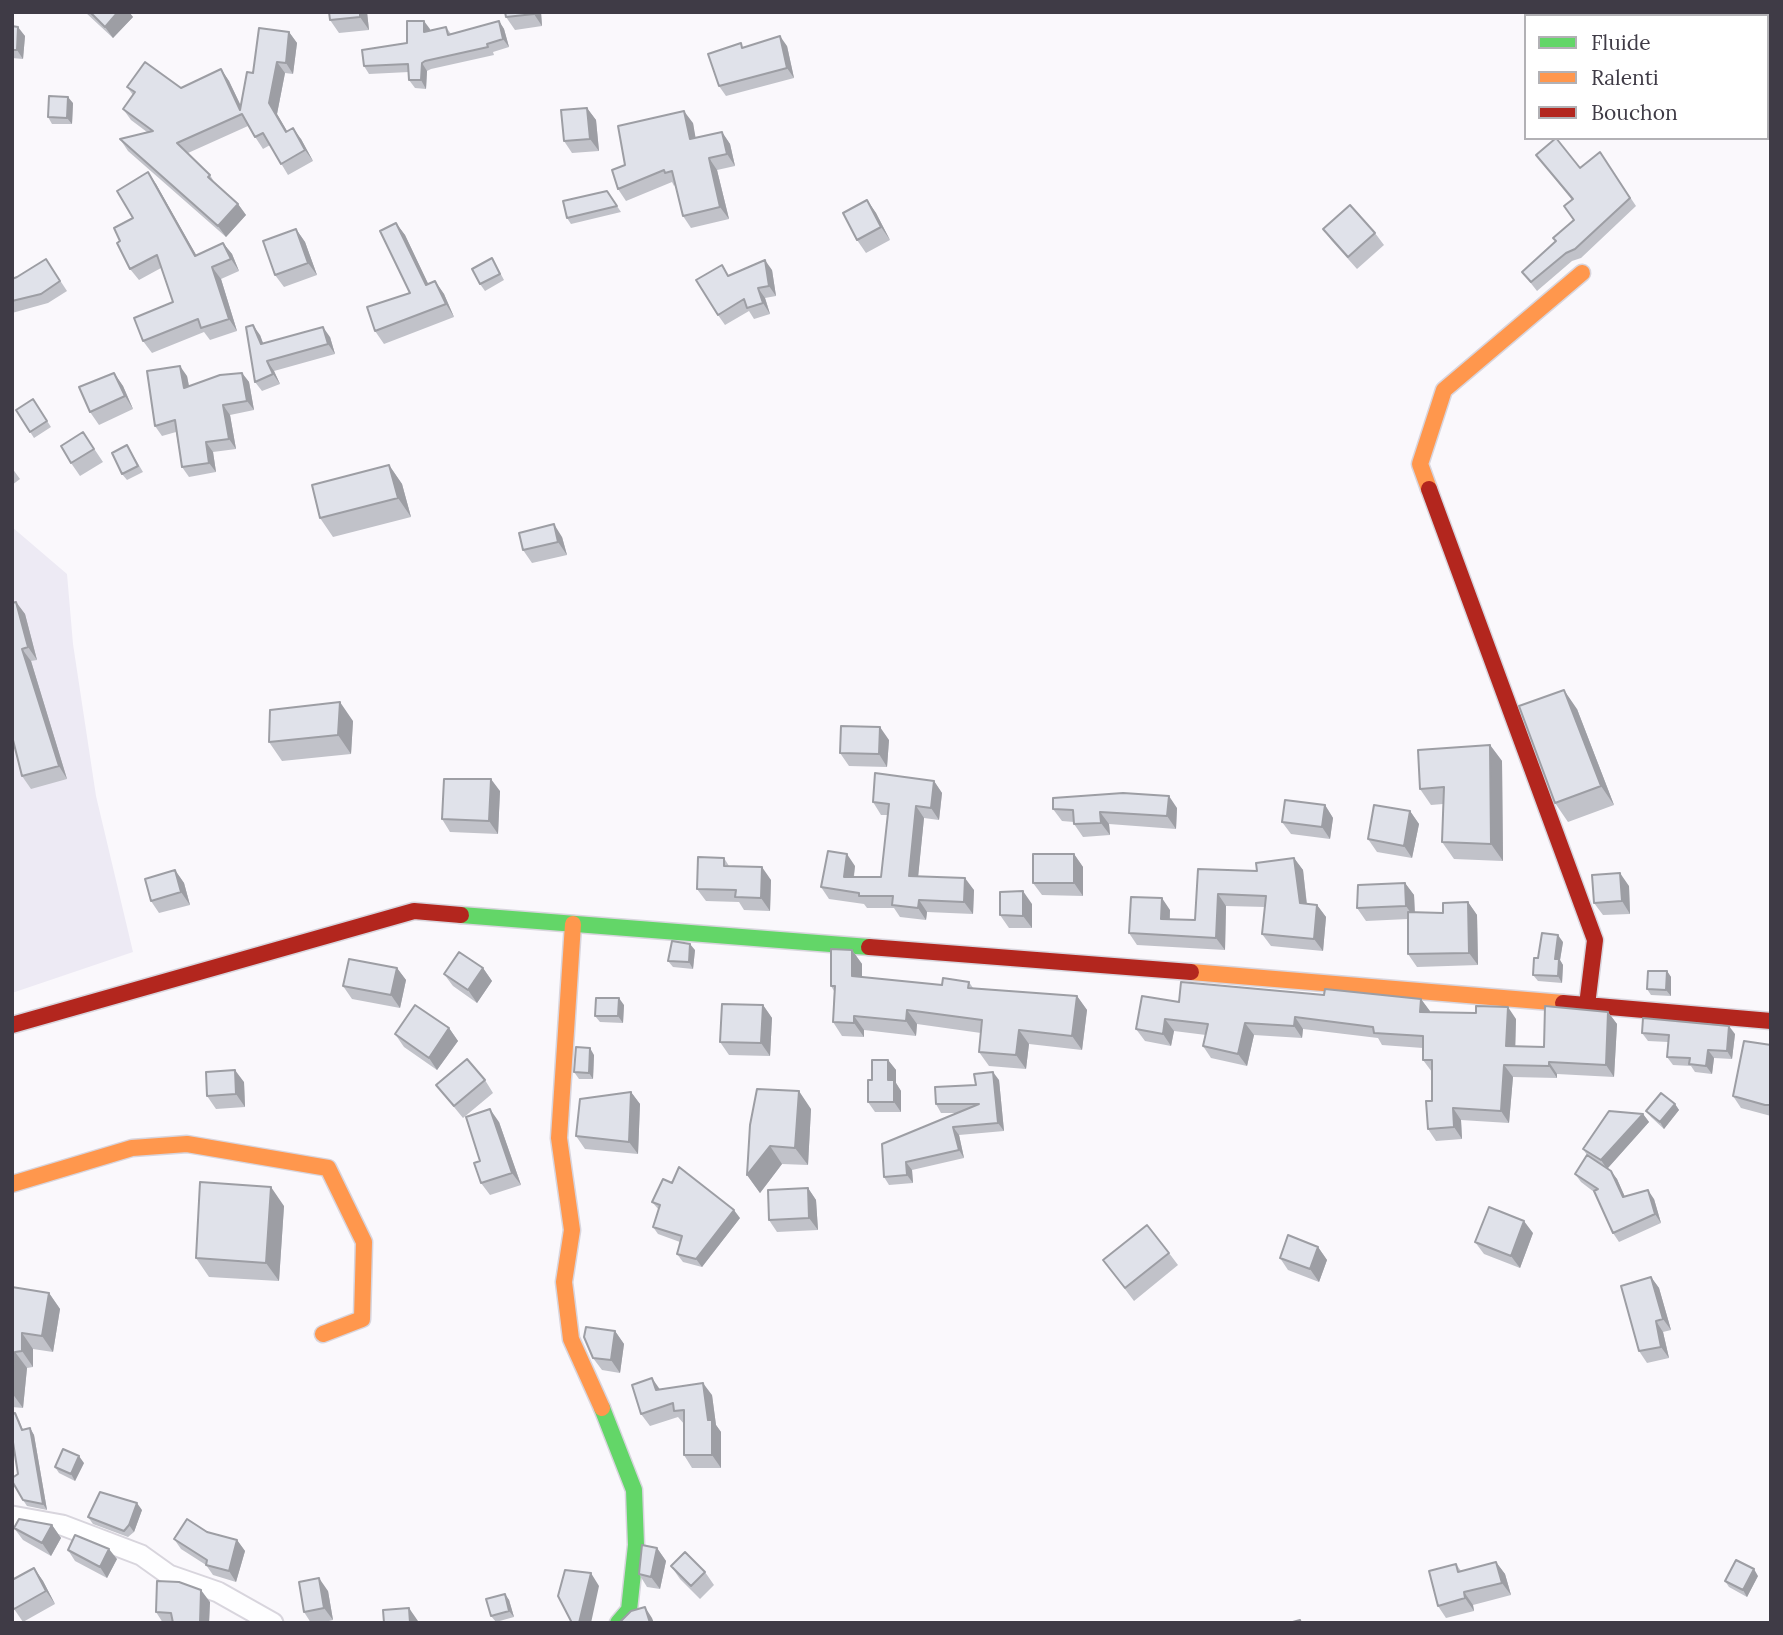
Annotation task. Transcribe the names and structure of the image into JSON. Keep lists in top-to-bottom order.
{
  "legend": ["Fluide", "Ralenti", "Bouchon"]
}
